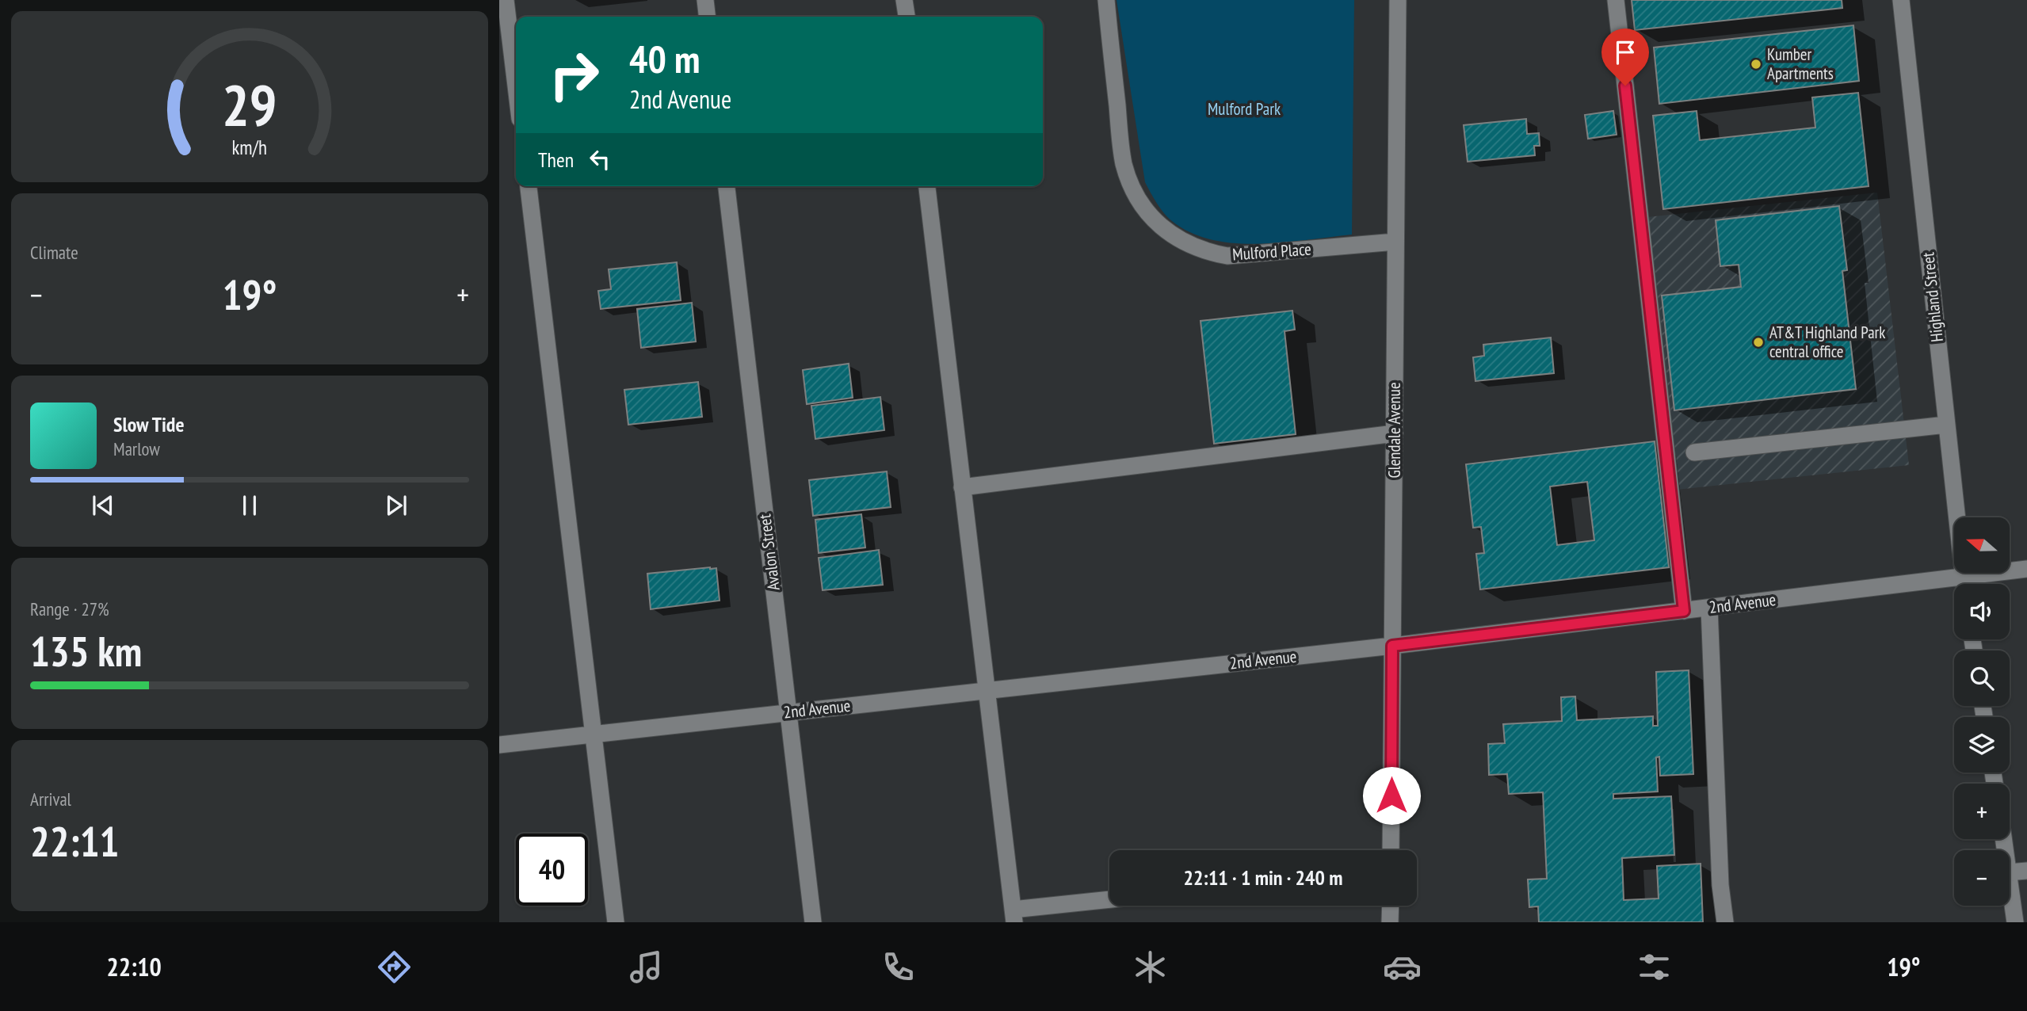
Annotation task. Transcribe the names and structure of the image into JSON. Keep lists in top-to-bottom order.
{
  "streets": {
    "street": [
      "Mulford Place",
      "Highland Street",
      "Glendale Avenue",
      "Avalon Street",
      "2nd Avenue"
    ]
  },
  "crossings": [
    ["Mulford Place", "Glendale Avenue"],
    ["Highland Street", "2nd Avenue"],
    ["Glendale Avenue", "2nd Avenue"],
    ["Avalon Street", "2nd Avenue"]
  ],
  "parks": ["Mulford Park"],
  "places": ["Kumber Apartments", "AT&T Highland Park central office"],
  "north": "left",
  "page": {
    "turn": ["40 m", "2nd Avenue"],
    "then": "Then",
    "tile": [
      "Climate",
      ["Range · 27%", "135 km"],
      ["Arrival", "22:11"]
    ],
    "heat": ["−", "19°", "+"],
    "song": ["Slow Tide", "Marlow"],
    "map_buttons": ["+", "−"],
    "limit": "40",
    "trip": "22:11 · 1 min · 240 m",
    "tabs": ["22:10", "19°"],
    "gauge": ["29", "km/h"]
  }
}
